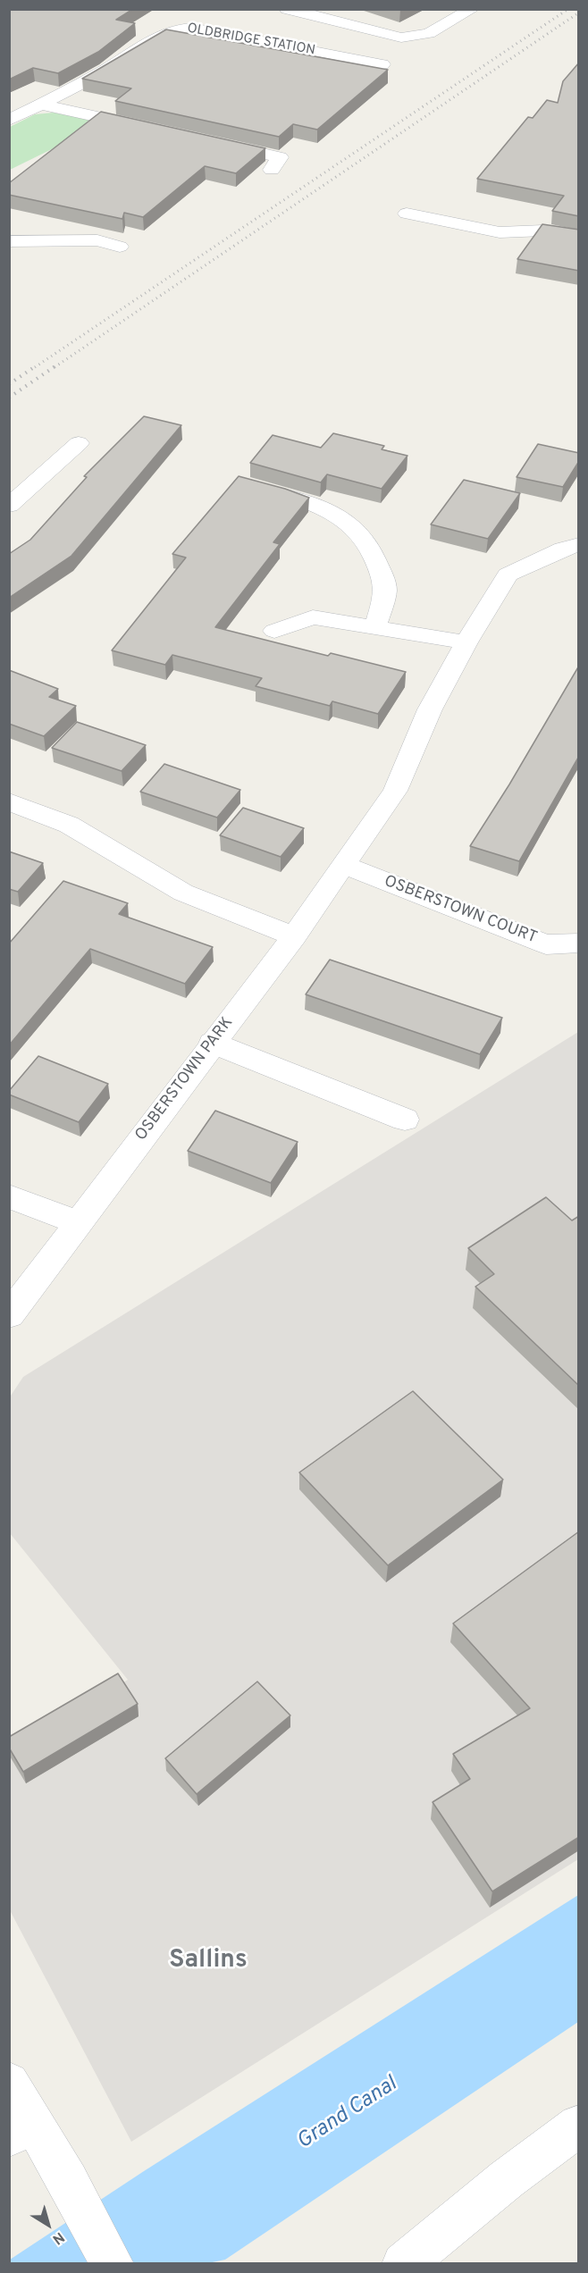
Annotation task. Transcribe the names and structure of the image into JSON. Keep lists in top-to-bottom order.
{
  "streets": {
    "street": ["OLDBRIDGE STATION", "OSBERSTOWN COURT", "OSBERSTOWN PARK"]
  },
  "crossings": [
    ["OSBERSTOWN COURT", "OSBERSTOWN PARK"]
  ],
  "districts": ["Sallins"],
  "water": ["Grand Canal"],
  "north": "bottom right"
}
